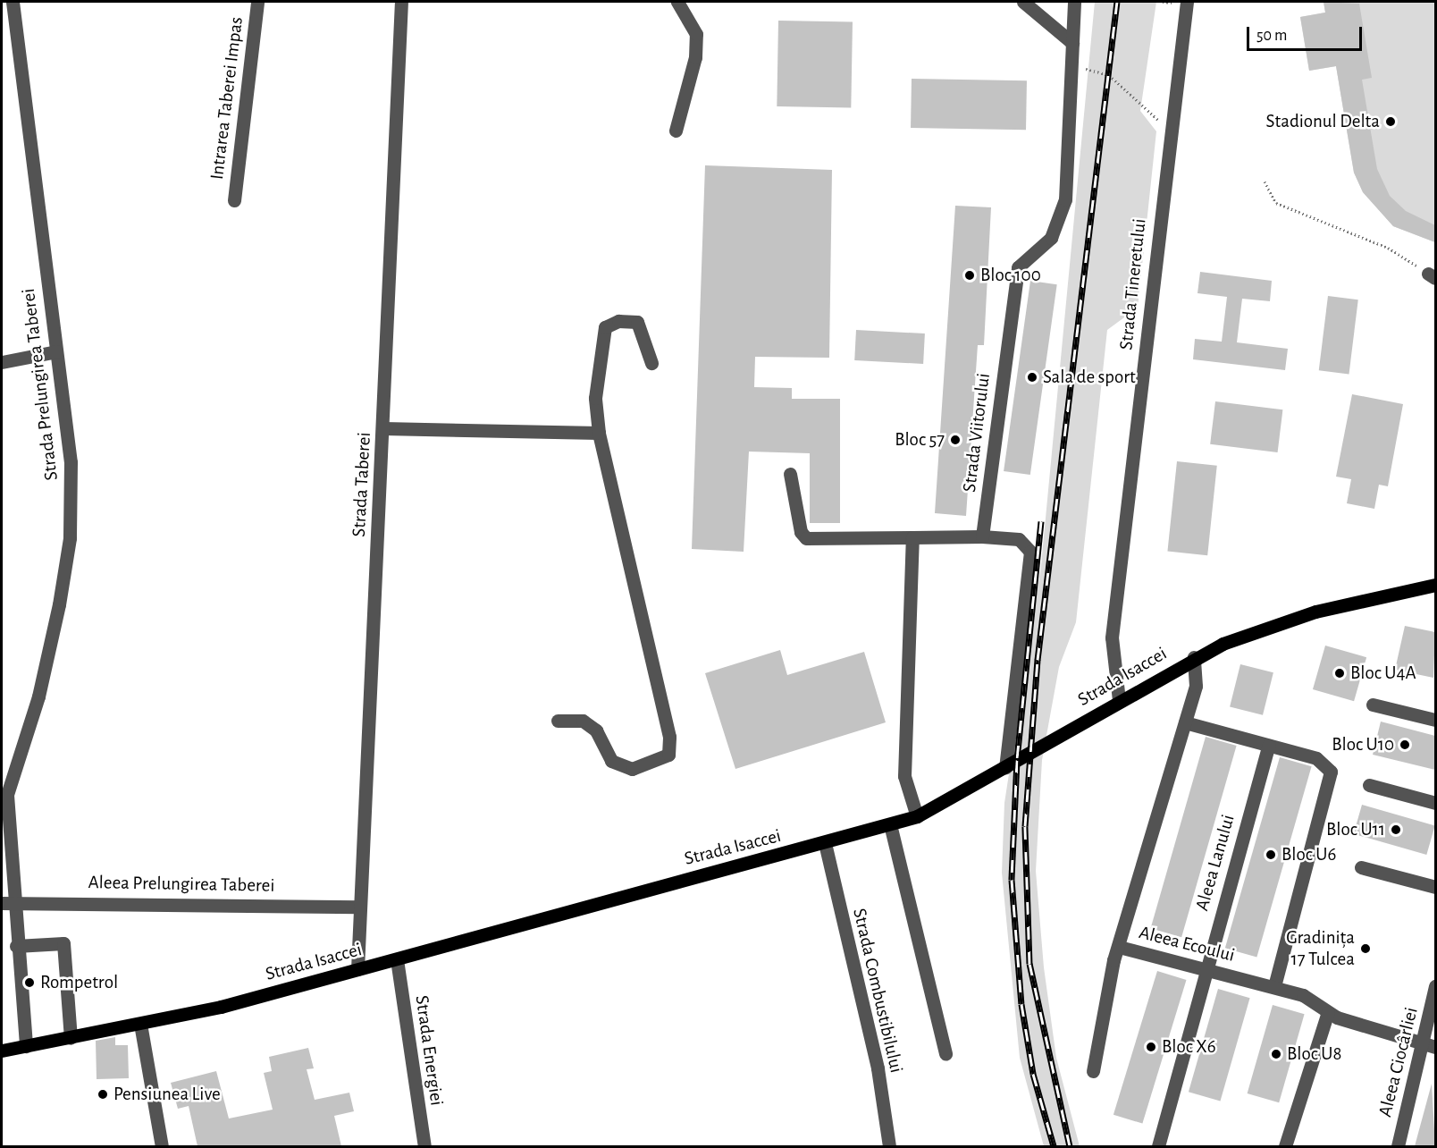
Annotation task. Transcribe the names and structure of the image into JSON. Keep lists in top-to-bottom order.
{
  "streets": {
    "main road": ["Strada Isaccei"],
    "street": [
      "Intrarea Taberei Impas",
      "Strada Tineretului",
      "Strada Prelungirea Taberei",
      "Strada Viitorului",
      "Strada Taberei",
      "Aleea Lanului",
      "Aleea Prelungirea Taberei",
      "Aleea Ecoului",
      "Strada Combustibilului",
      "Strada Energiei",
      "Aleea Ciocârliei"
    ]
  },
  "crossings": [
    ["Strada Tineretului", "Strada Isaccei"],
    ["Strada Prelungirea Taberei", "Strada Isaccei"],
    ["Strada Prelungirea Taberei", "Aleea Prelungirea Taberei"],
    ["Strada Taberei", "Strada Isaccei"],
    ["Strada Taberei", "Aleea Prelungirea Taberei"],
    ["Strada Isaccei", "Aleea Ecoului"],
    ["Strada Isaccei", "Strada Combustibilului"],
    ["Strada Isaccei", "Strada Energiei"],
    ["Aleea Lanului", "Aleea Ecoului"],
    ["Aleea Ecoului", "Aleea Ciocârliei"]
  ],
  "places": [
    "Stadionul Delta",
    "Bloc 100",
    "Sala de sport",
    "Bloc 57",
    "Bloc U4A",
    "Bloc U10",
    "Bloc U11",
    "Bloc U6",
    "Gradinița 17 Tulcea",
    "Rompetrol",
    "Bloc X6",
    "Bloc U8",
    "Pensiunea Live"
  ],
  "scale_bar": "50 m"
}
